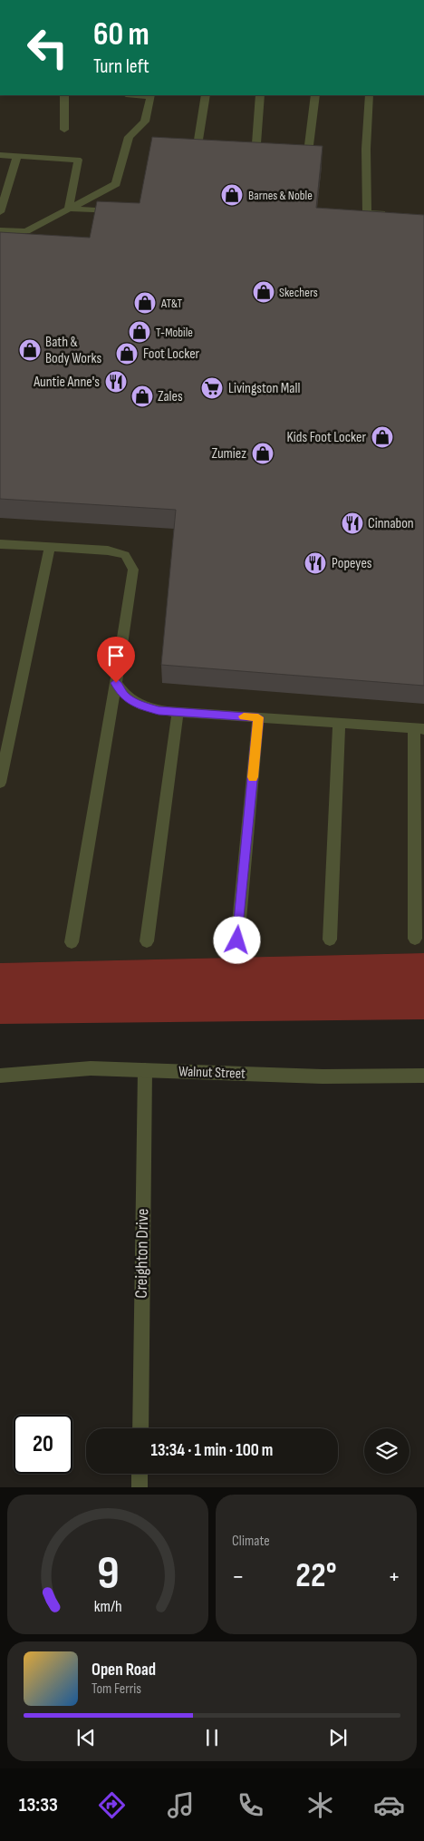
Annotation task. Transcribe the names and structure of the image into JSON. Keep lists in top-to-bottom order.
{
  "streets": {
    "street": ["Walnut Street", "Creighton Drive"]
  },
  "crossings": [
    ["Walnut Street", "Creighton Drive"]
  ],
  "places": {
    "shop": [
      "Barnes & Noble",
      "Skechers",
      "AT&T",
      "T-Mobile",
      "Bath & Body Works",
      "Foot Locker",
      "Zales",
      "Kids Foot Locker",
      "Zumiez"
    ],
    "restaurant": ["Auntie Anne's", "Cinnabon", "Popeyes"],
    "supermarket": ["Livingston Mall"]
  },
  "page": {
    "turn": ["60 m", "Turn left"],
    "limit": "20",
    "trip": "13:34 · 1 min · 100 m",
    "tile": "Climate",
    "heat": ["−", "22°", "+"],
    "song": ["Open Road", "Tom Ferris"],
    "tabs": "13:33",
    "gauge": ["9", "km/h"]
  }
}
